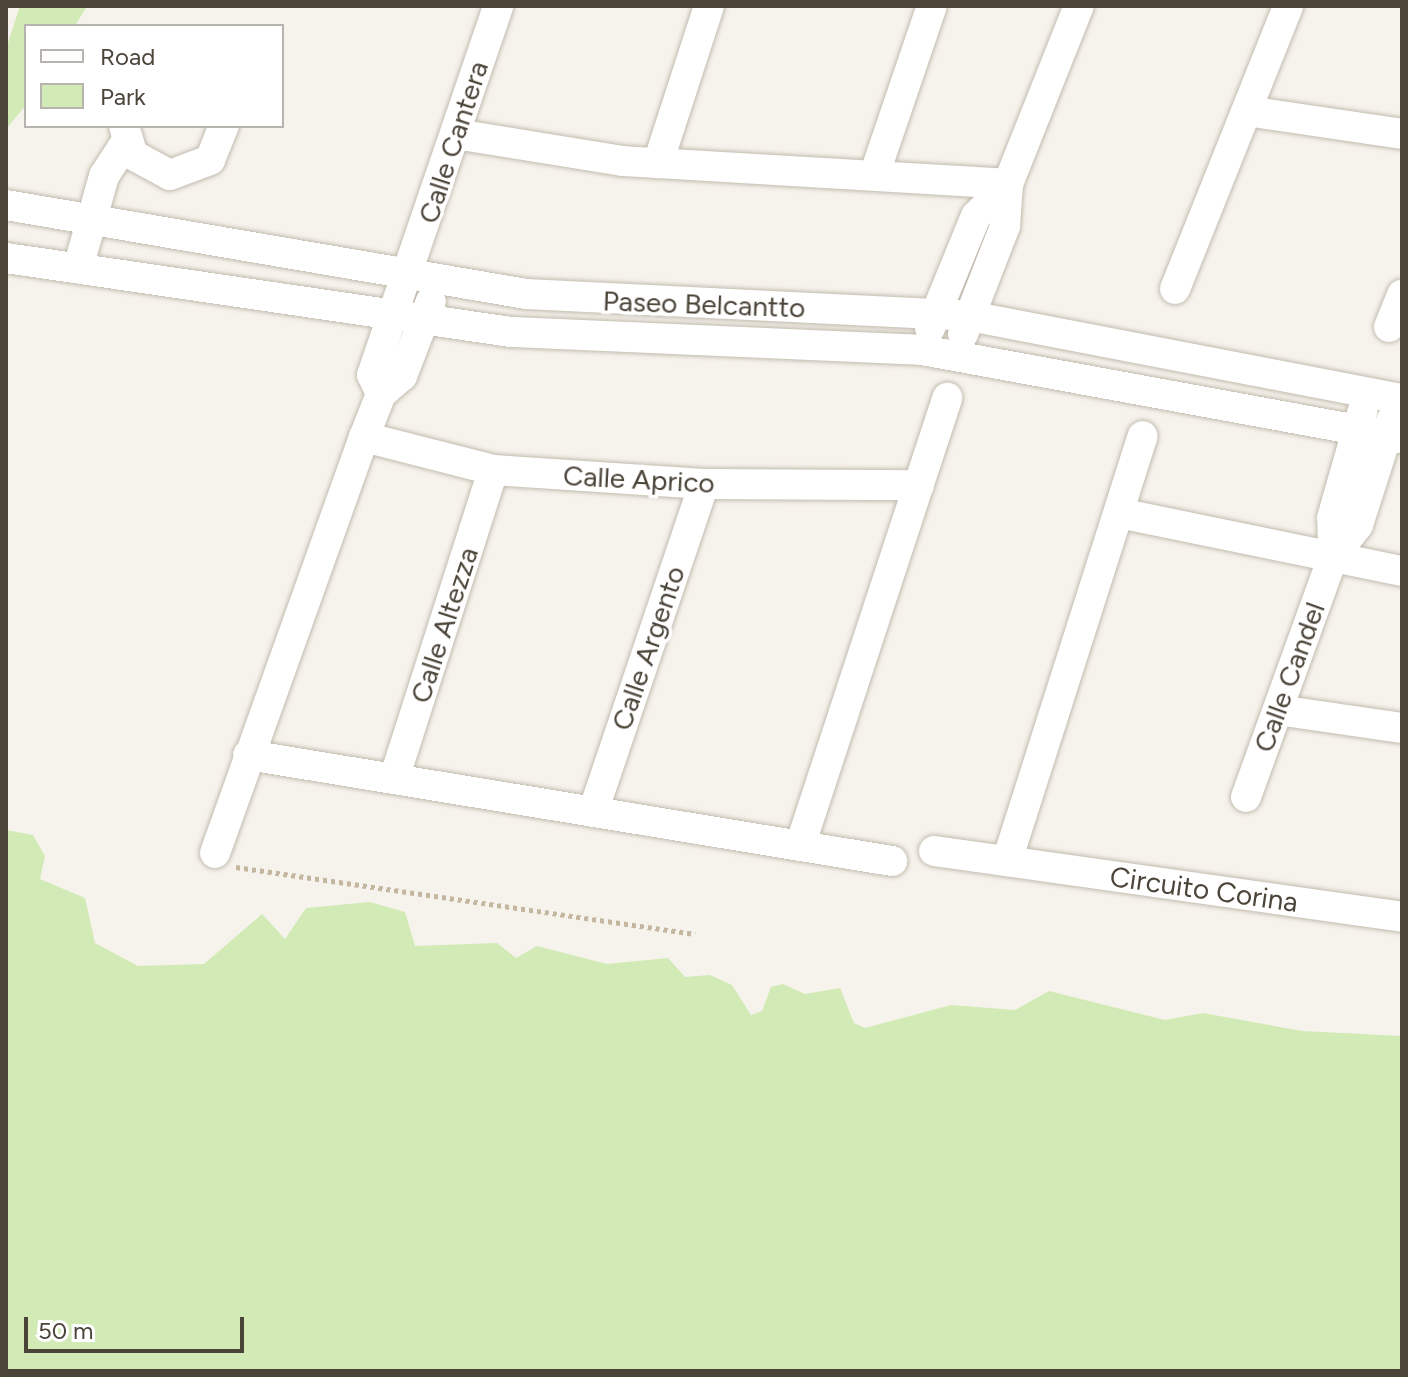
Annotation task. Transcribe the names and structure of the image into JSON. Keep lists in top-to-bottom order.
{
  "streets": {
    "street": [
      "Calle Cantera",
      "Paseo Belcantto",
      "Calle Aprico",
      "Calle Altezza",
      "Calle Argento",
      "Calle Candel",
      "Circuito Corina"
    ]
  },
  "crossings": [
    ["Calle Cantera", "Paseo Belcantto"],
    ["Paseo Belcantto", "Calle Candel"],
    ["Calle Aprico", "Calle Altezza"],
    ["Calle Aprico", "Calle Argento"]
  ],
  "legend": ["Road", "Park"],
  "scale_bar": "50 m"
}
